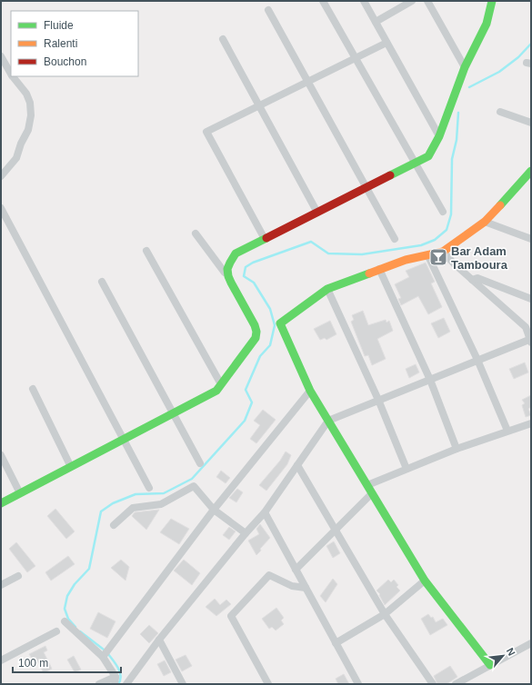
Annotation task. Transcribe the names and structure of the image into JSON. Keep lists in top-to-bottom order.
{
  "places": {
    "bar": ["Bar Adam Tamboura"]
  },
  "legend": ["Fluide", "Ralenti", "Bouchon"],
  "scale_bar": "100 m",
  "north": "top right"
}
